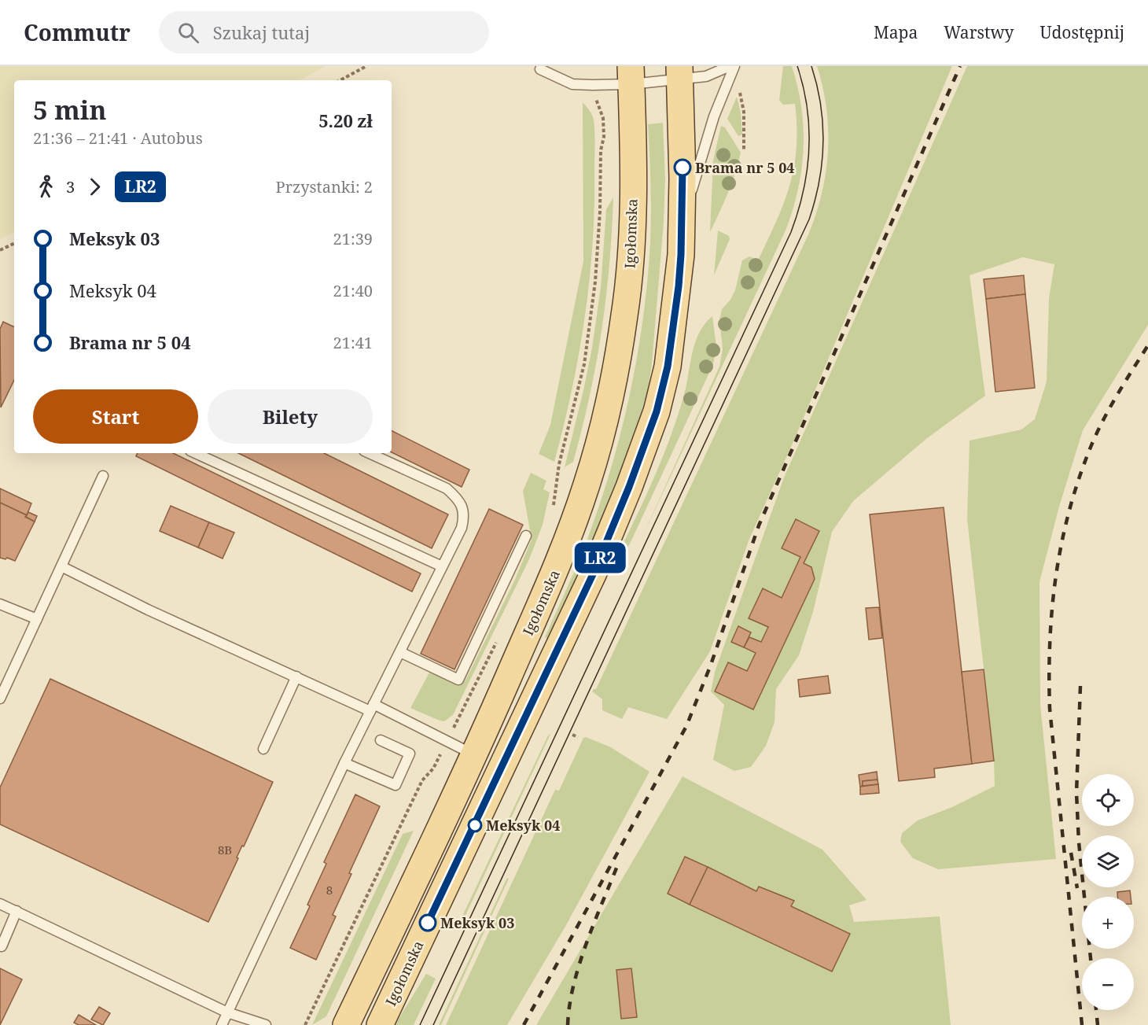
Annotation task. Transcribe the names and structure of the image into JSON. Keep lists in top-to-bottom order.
{
  "streets": {
    "main road": ["Igołomska"]
  },
  "places": ["Brama nr 5 04", "Meksyk 04", "Meksyk 03"],
  "lines": ["bus line LR2"],
  "house_numbers": ["8B", "8"],
  "page": {
    "header": "Commutr",
    "search": "Szukaj tutaj",
    "nav": ["Mapa", "Warstwy", "Udostępnij"],
    "on_map": "LR2",
    "heading": ["5 min", "21:36 – 21:41 · Autobus", "5.20 zł"],
    "legs": ["3", "LR2", "Przystanki: 2"],
    "list": [
      {
        "name": "Meksyk 03",
        "value": "21:39"
      },
      {
        "name": "Meksyk 04",
        "value": "21:40"
      },
      {
        "name": "Brama nr 5 04",
        "value": "21:41"
      }
    ],
    "buttons": ["Start", "Bilety"],
    "map_buttons": ["+", "−"]
  }
}
